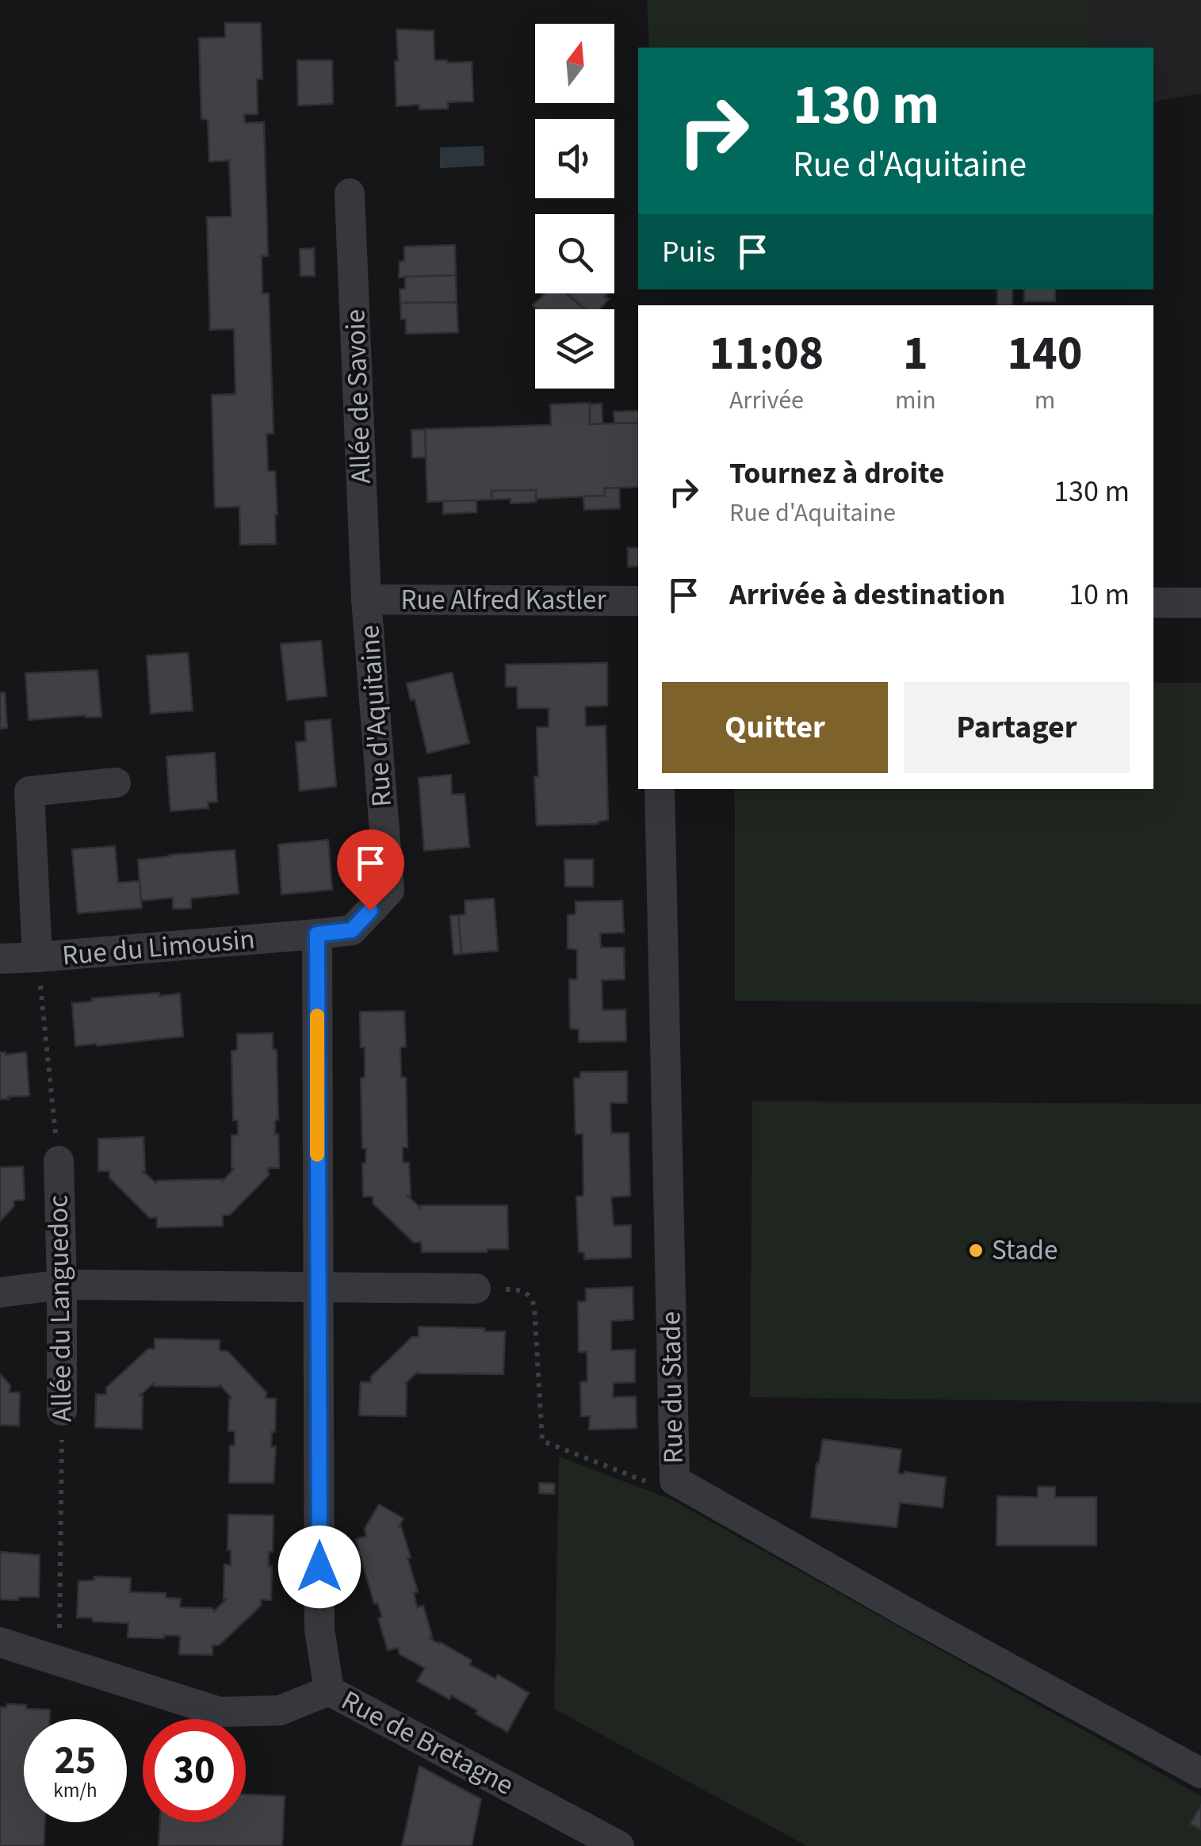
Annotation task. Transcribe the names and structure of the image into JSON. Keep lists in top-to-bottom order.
{
  "streets": {
    "street": [
      "Allée de Savoie",
      "Rue Alfred Kastler",
      "Rue d'Aquitaine",
      "Rue du Limousin",
      "Allée du Languedoc",
      "Rue du Stade",
      "Rue de Bretagne"
    ]
  },
  "crossings": [
    ["Allée de Savoie", "Rue Alfred Kastler"],
    ["Allée de Savoie", "Rue d'Aquitaine"],
    ["Rue Alfred Kastler", "Rue d'Aquitaine"],
    ["Rue d'Aquitaine", "Rue du Limousin"],
    ["Rue du Limousin", "Allée du Languedoc"],
    ["Allée du Languedoc", "Rue de Bretagne"]
  ],
  "places": ["Stade"],
  "north": "top",
  "page": {
    "turn": ["130 m", "Rue d'Aquitaine"],
    "then": "Puis",
    "eta": [
      "11:08",
      "Arrivée",
      "1",
      "min",
      "140",
      "m"
    ],
    "list": [
      {
        "name": "Tournez à droite",
        "note": "Rue d'Aquitaine",
        "value": "130 m"
      },
      {
        "name": "Arrivée à destination",
        "value": "10 m"
      }
    ],
    "buttons": ["Quitter", "Partager"],
    "speed": "25 km/h",
    "limit": "30"
  }
}
